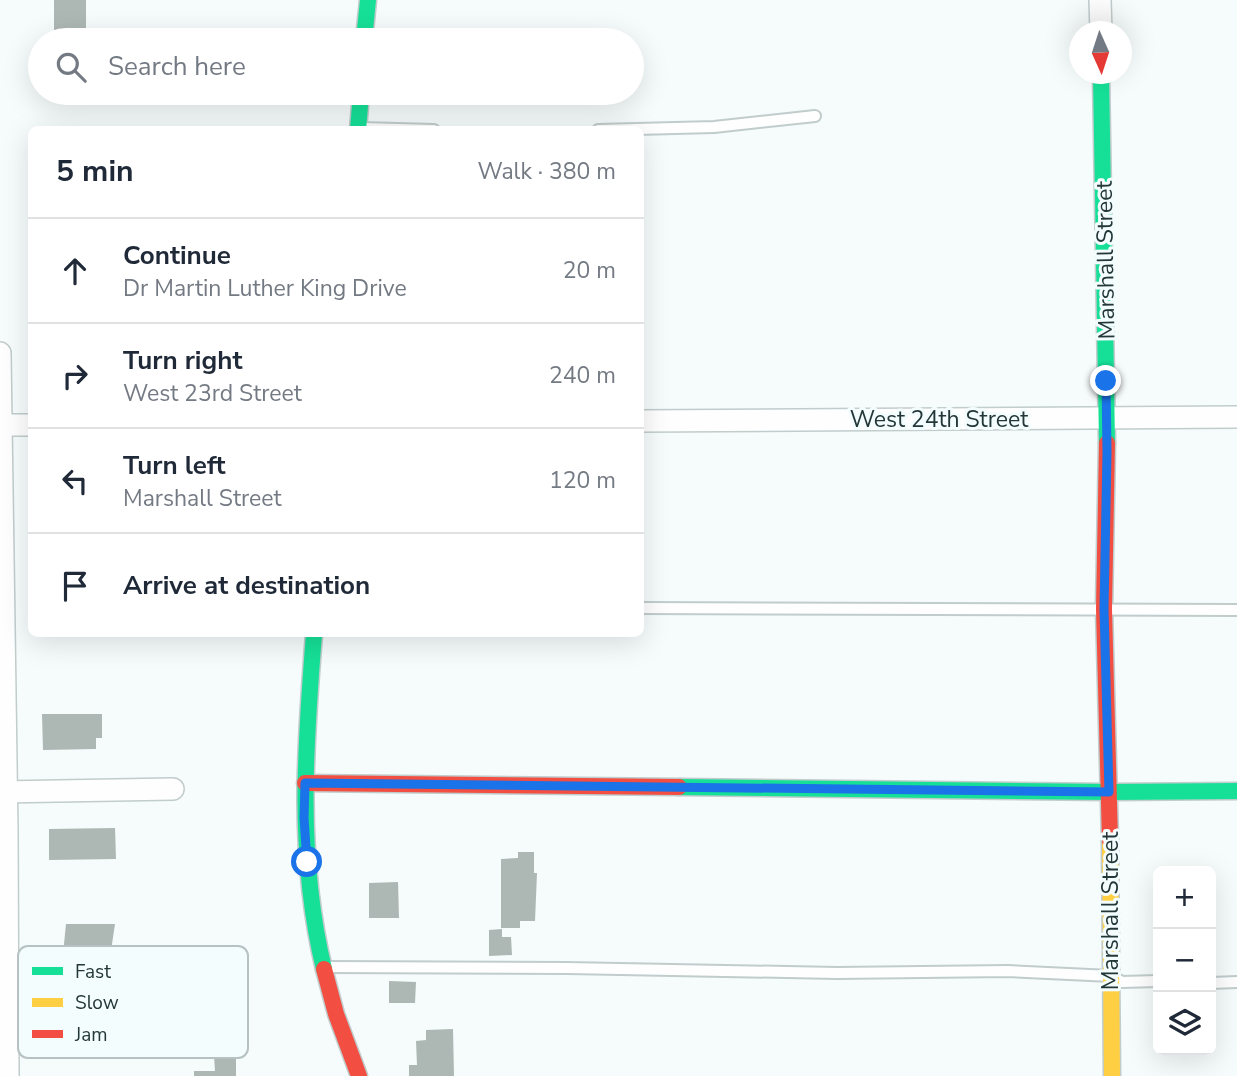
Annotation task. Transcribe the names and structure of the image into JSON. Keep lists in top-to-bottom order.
{
  "streets": {
    "street": ["Marshall Street", "West 24th Street"]
  },
  "crossings": [
    ["Marshall Street", "West 24th Street"]
  ],
  "legend": ["Fast", "Slow", "Jam"],
  "north": "bottom",
  "page": {
    "search": "Search here",
    "heading": ["5 min", "Walk · 380 m"],
    "list": [
      ["Continue", "Dr Martin Luther King Drive", "20 m"],
      ["Turn right", "West 23rd Street", "240 m"],
      ["Turn left", "Marshall Street", "120 m"],
      "Arrive at destination"
    ],
    "map_buttons": ["+", "−"]
  }
}
